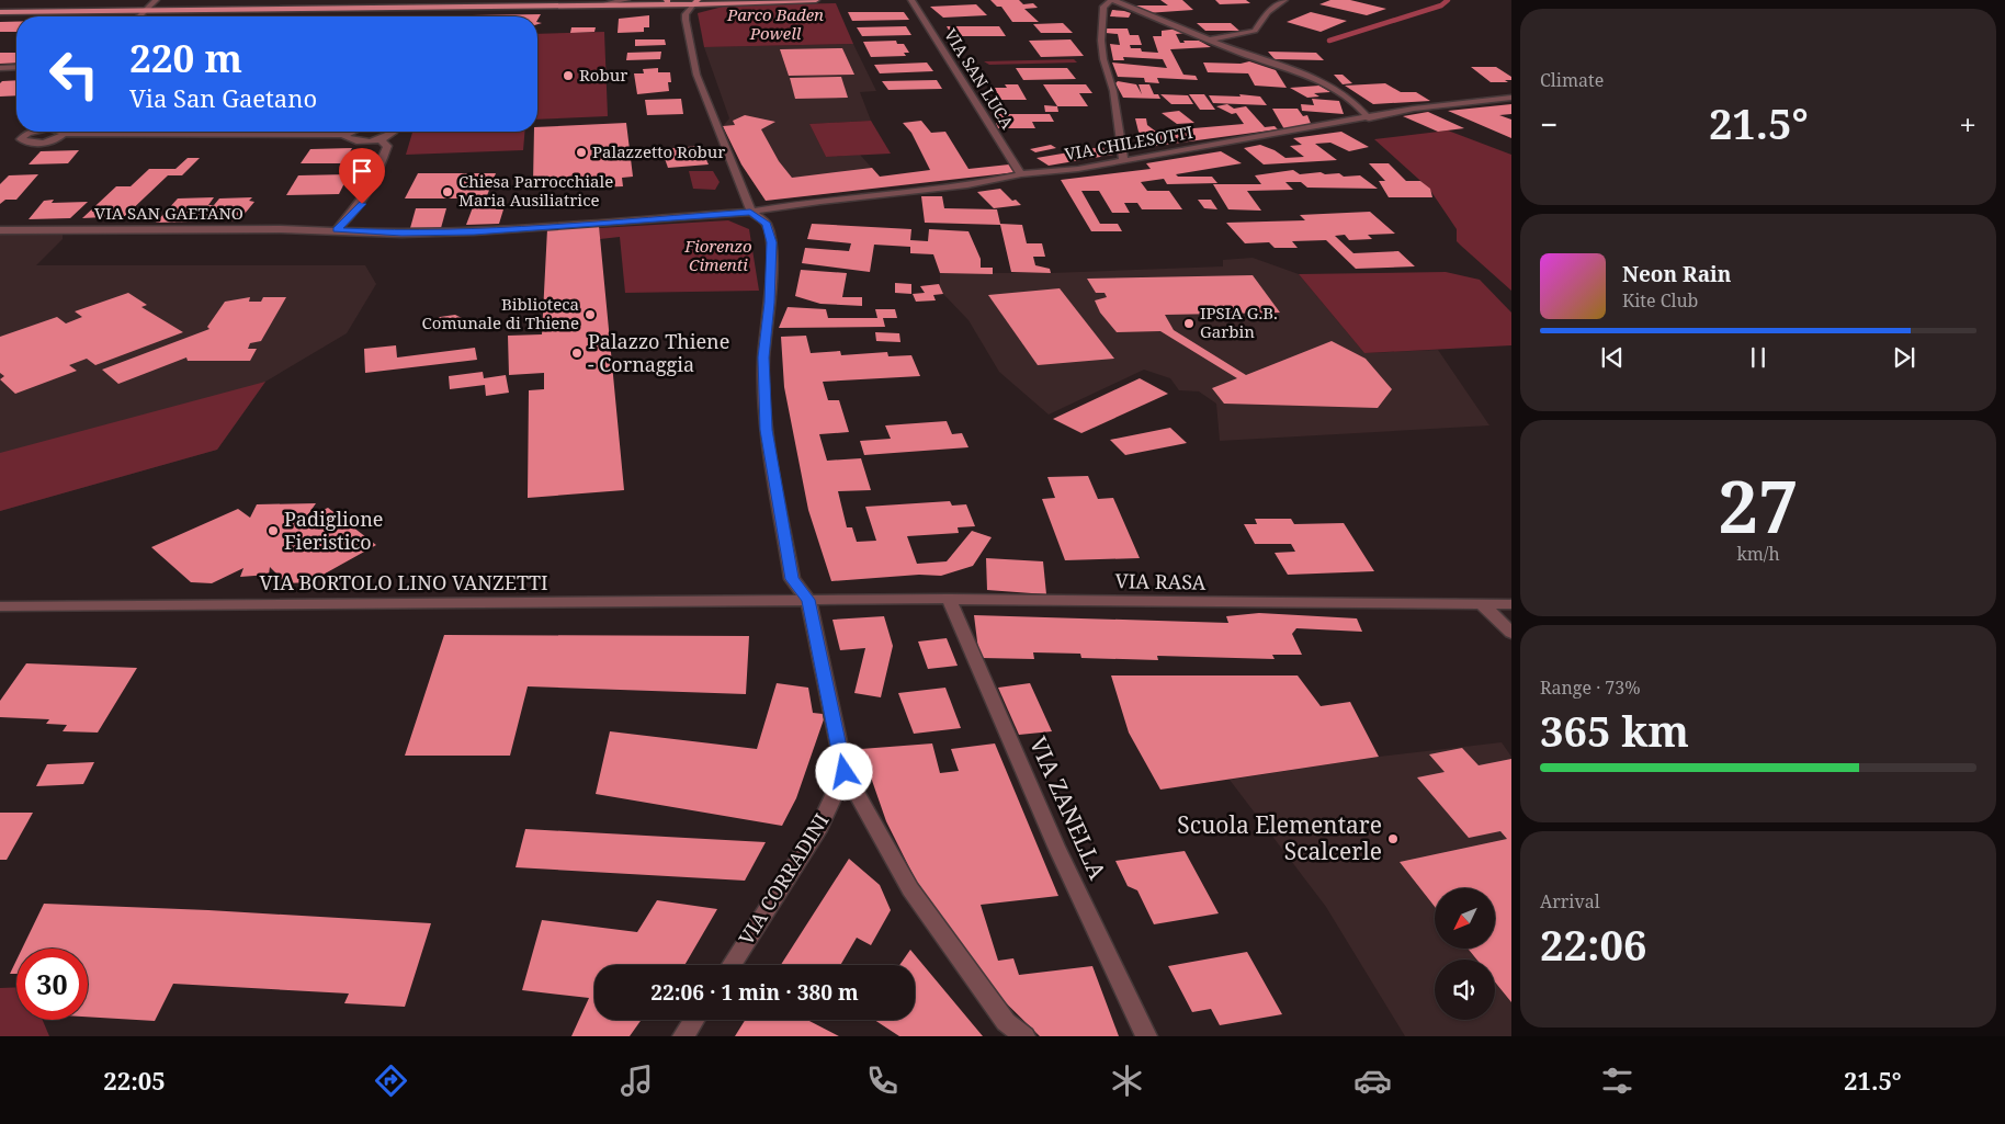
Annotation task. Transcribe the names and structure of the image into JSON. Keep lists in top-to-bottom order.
{
  "streets": {
    "street": [
      "VIA SAN LUCA",
      "VIA CHILESOTTI",
      "VIA SAN GAETANO",
      "VIA RASA",
      "VIA BORTOLO LINO VANZETTI",
      "VIA ZANELLA",
      "VIA CORRADINI"
    ]
  },
  "crossings": [
    ["VIA SAN LUCA", "VIA CHILESOTTI"],
    ["VIA CHILESOTTI", "VIA SAN GAETANO"],
    ["VIA RASA", "VIA BORTOLO LINO VANZETTI"],
    ["VIA RASA", "VIA ZANELLA"]
  ],
  "parks": ["Parco Baden Powell", "Fiorenzo Cimenti"],
  "places": [
    "Robur",
    "Palazzetto Robur",
    "Chiesa Parrocchiale Maria Ausiliatrice",
    "Biblioteca Comunale di Thiene",
    "IPSIA G.B. Garbin",
    "Palazzo Thiene - Cornaggia",
    "Padiglione Fieristico",
    "Scuola Elementare Scalcerle"
  ],
  "north": "bottom left",
  "page": {
    "tile": [
      "Climate",
      ["27", "km/h"],
      ["Range · 73%", "365 km"],
      ["Arrival", "22:06"]
    ],
    "turn": ["220 m", "Via San Gaetano"],
    "heat": ["−", "21.5°", "+"],
    "song": ["Neon Rain", "Kite Club"],
    "limit": "30",
    "trip": "22:06 · 1 min · 380 m",
    "tabs": ["22:05", "21.5°"]
  }
}
